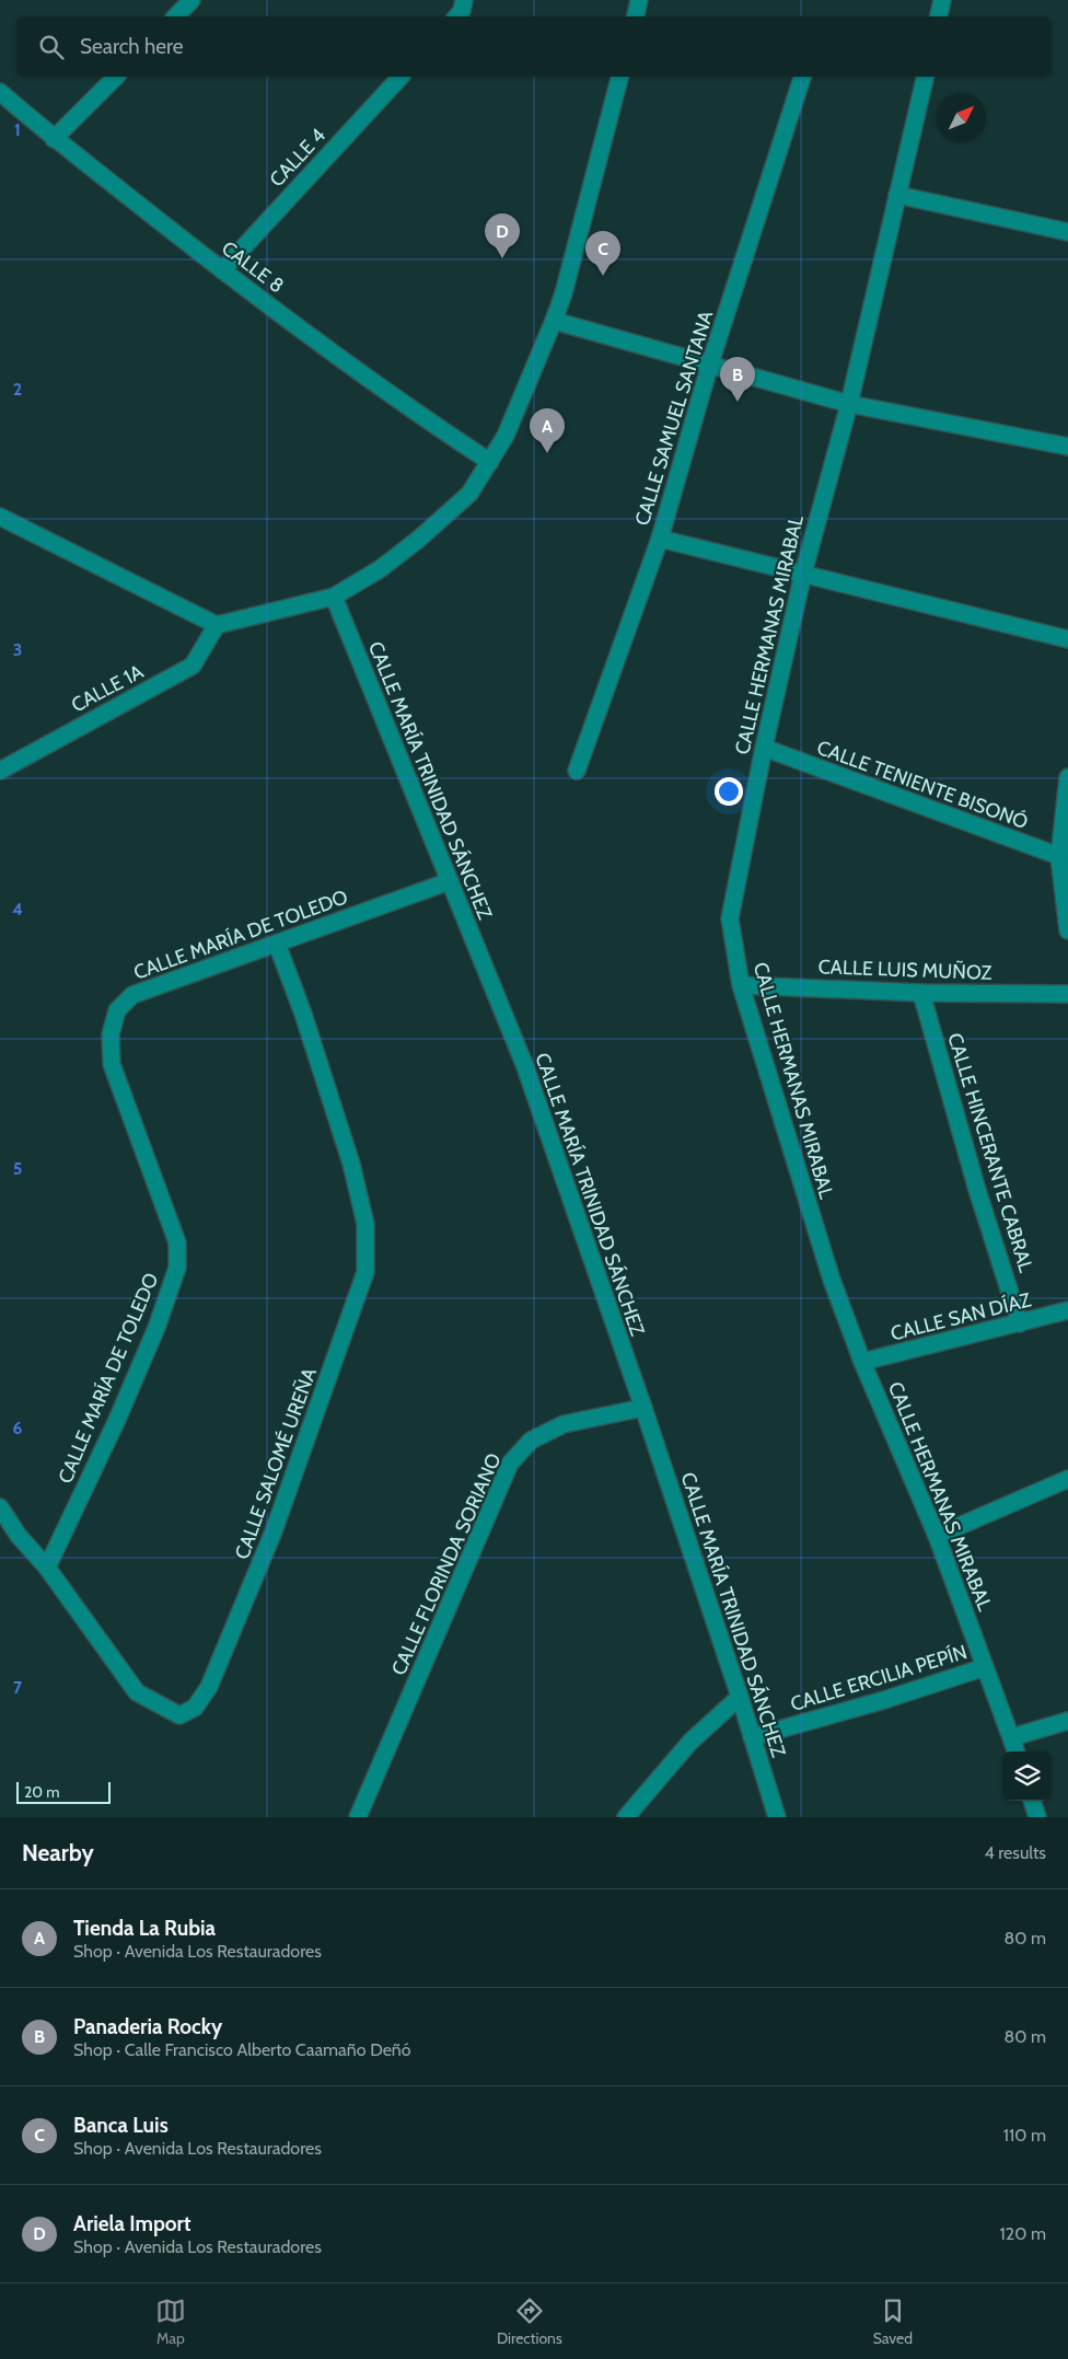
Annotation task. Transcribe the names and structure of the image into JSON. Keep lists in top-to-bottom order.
{
  "streets": {
    "street": [
      "CALLE 4",
      "CALLE 8",
      "CALLE SAMUEL SANTANA",
      "CALLE HERMANAS MIRABAL",
      "CALLE 1A",
      "CALLE MARÍA TRINIDAD SÁNCHEZ",
      "CALLE TENIENTE BISONÓ",
      "CALLE MARÍA DE TOLEDO",
      "CALLE LUIS MUÑOZ",
      "CALLE HINCERANTE CABRAL",
      "CALLE SAN DÍAZ",
      "CALLE SALOMÉ UREÑA",
      "CALLE FLORINDA SORIANO",
      "CALLE ERCILIA PEPÍN"
    ]
  },
  "crossings": [
    ["CALLE 4", "CALLE 8"],
    ["CALLE HERMANAS MIRABAL", "CALLE TENIENTE BISONÓ"],
    ["CALLE HERMANAS MIRABAL", "CALLE LUIS MUÑOZ"],
    ["CALLE HERMANAS MIRABAL", "CALLE SAN DÍAZ"],
    ["CALLE HERMANAS MIRABAL", "CALLE ERCILIA PEPÍN"],
    ["CALLE MARÍA TRINIDAD SÁNCHEZ", "CALLE MARÍA DE TOLEDO"],
    ["CALLE MARÍA TRINIDAD SÁNCHEZ", "CALLE FLORINDA SORIANO"],
    ["CALLE MARÍA TRINIDAD SÁNCHEZ", "CALLE ERCILIA PEPÍN"],
    ["CALLE MARÍA DE TOLEDO", "CALLE SALOMÉ UREÑA"],
    ["CALLE LUIS MUÑOZ", "CALLE HINCERANTE CABRAL"],
    ["CALLE HINCERANTE CABRAL", "CALLE SAN DÍAZ"]
  ],
  "scale_bar": "20 m",
  "north": "top right",
  "page": {
    "search": "Search here",
    "pins": [
      "D",
      "C",
      "B",
      "A"
    ],
    "scale": "20 m",
    "heading": ["Nearby", "4 results"],
    "list": [
      {
        "mark": "A",
        "name": "Tienda La Rubia",
        "note": "Shop · Avenida Los Restauradores",
        "value": "80 m"
      },
      {
        "mark": "B",
        "name": "Panaderia Rocky",
        "note": "Shop · Calle Francisco Alberto Caamaño Deñó",
        "value": "80 m"
      },
      {
        "mark": "C",
        "name": "Banca Luis",
        "note": "Shop · Avenida Los Restauradores",
        "value": "110 m"
      },
      {
        "mark": "D",
        "name": "Ariela Import",
        "note": "Shop · Avenida Los Restauradores",
        "value": "120 m"
      }
    ],
    "nav": ["Map", "Directions", "Saved"]
  },
  "grid": {
    "rows": [
      "1",
      "2",
      "3",
      "4",
      "5",
      "6",
      "7"
    ]
  }
}
